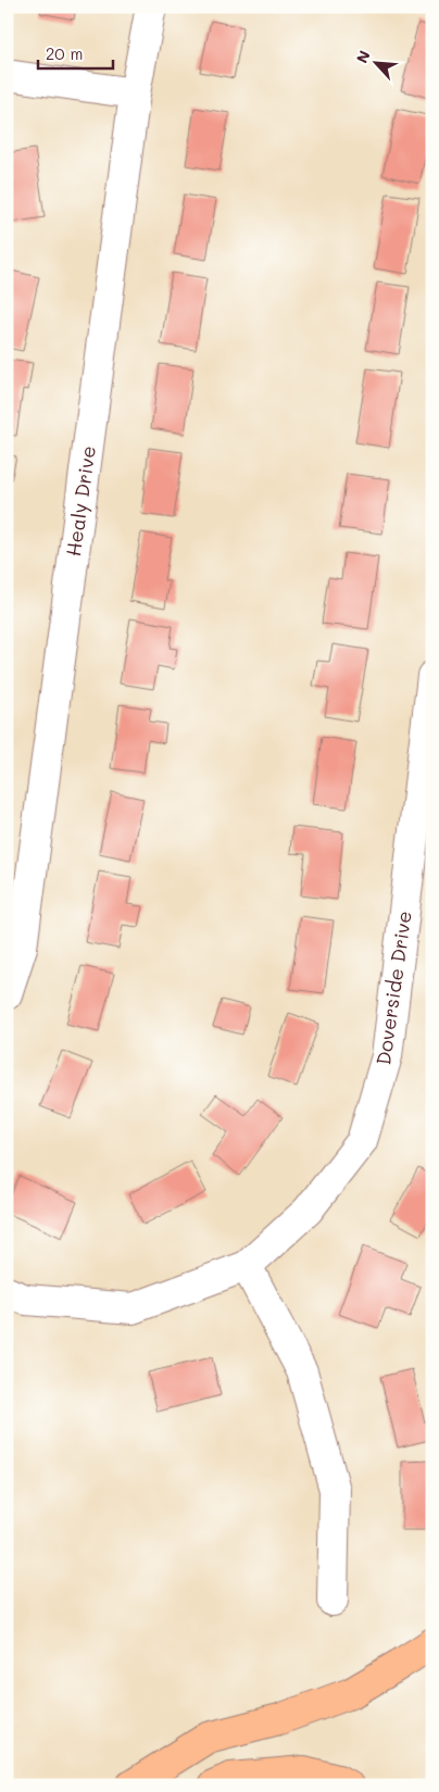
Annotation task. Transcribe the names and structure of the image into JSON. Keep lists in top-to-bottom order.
{
  "streets": {
    "street": ["Healy Drive", "Doverside Drive"]
  },
  "scale_bar": "20 m",
  "north": "top left"
}
